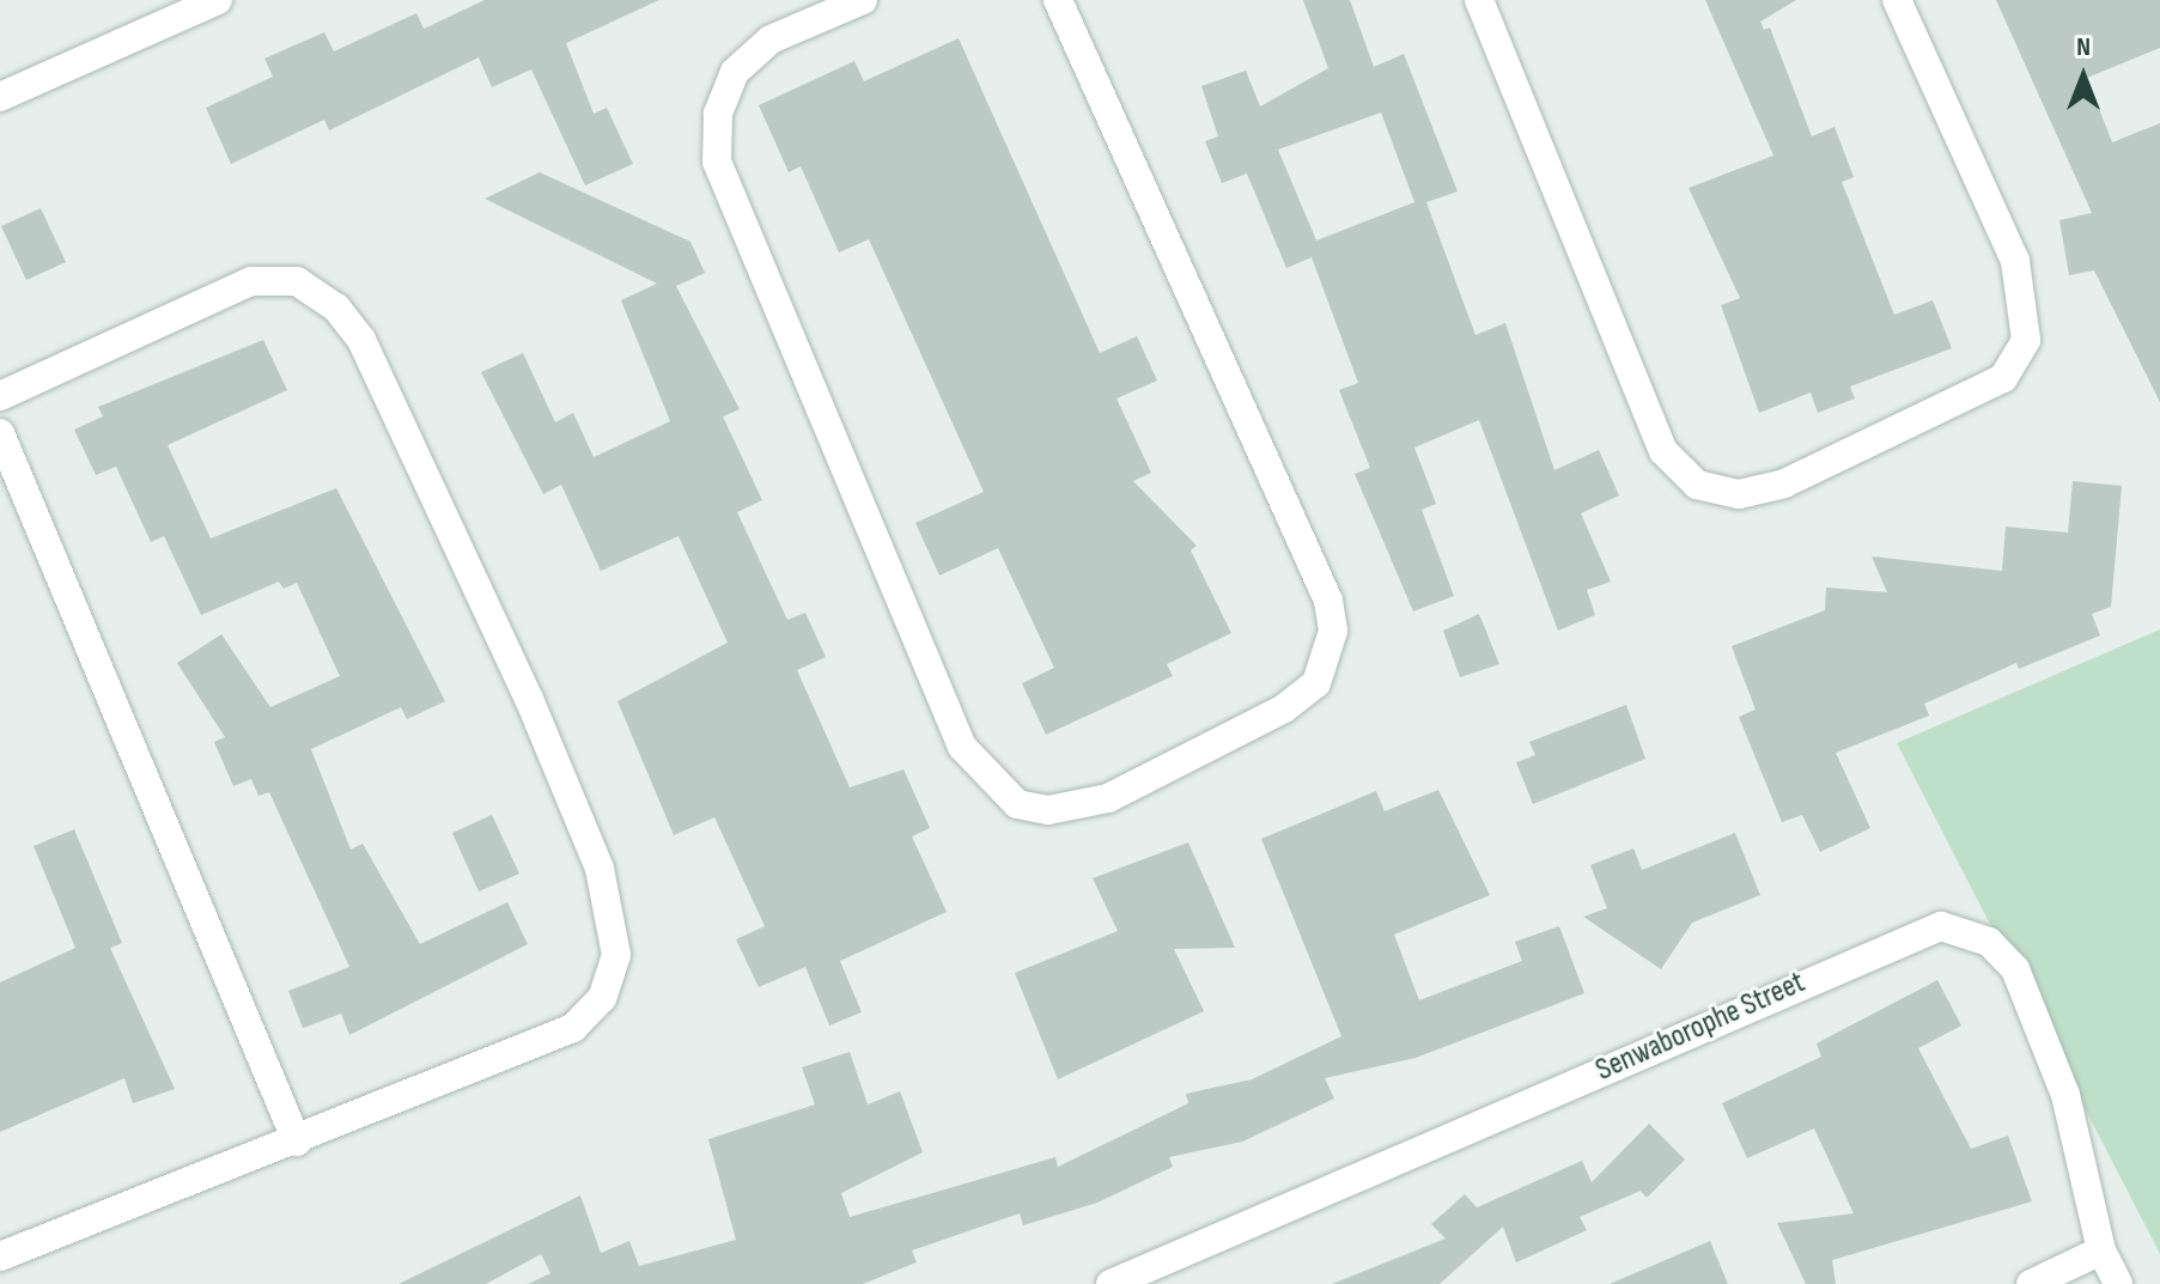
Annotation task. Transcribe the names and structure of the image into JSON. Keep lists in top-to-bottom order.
{
  "streets": {
    "street": ["Senwaborophe Street"]
  },
  "north": "top"
}
